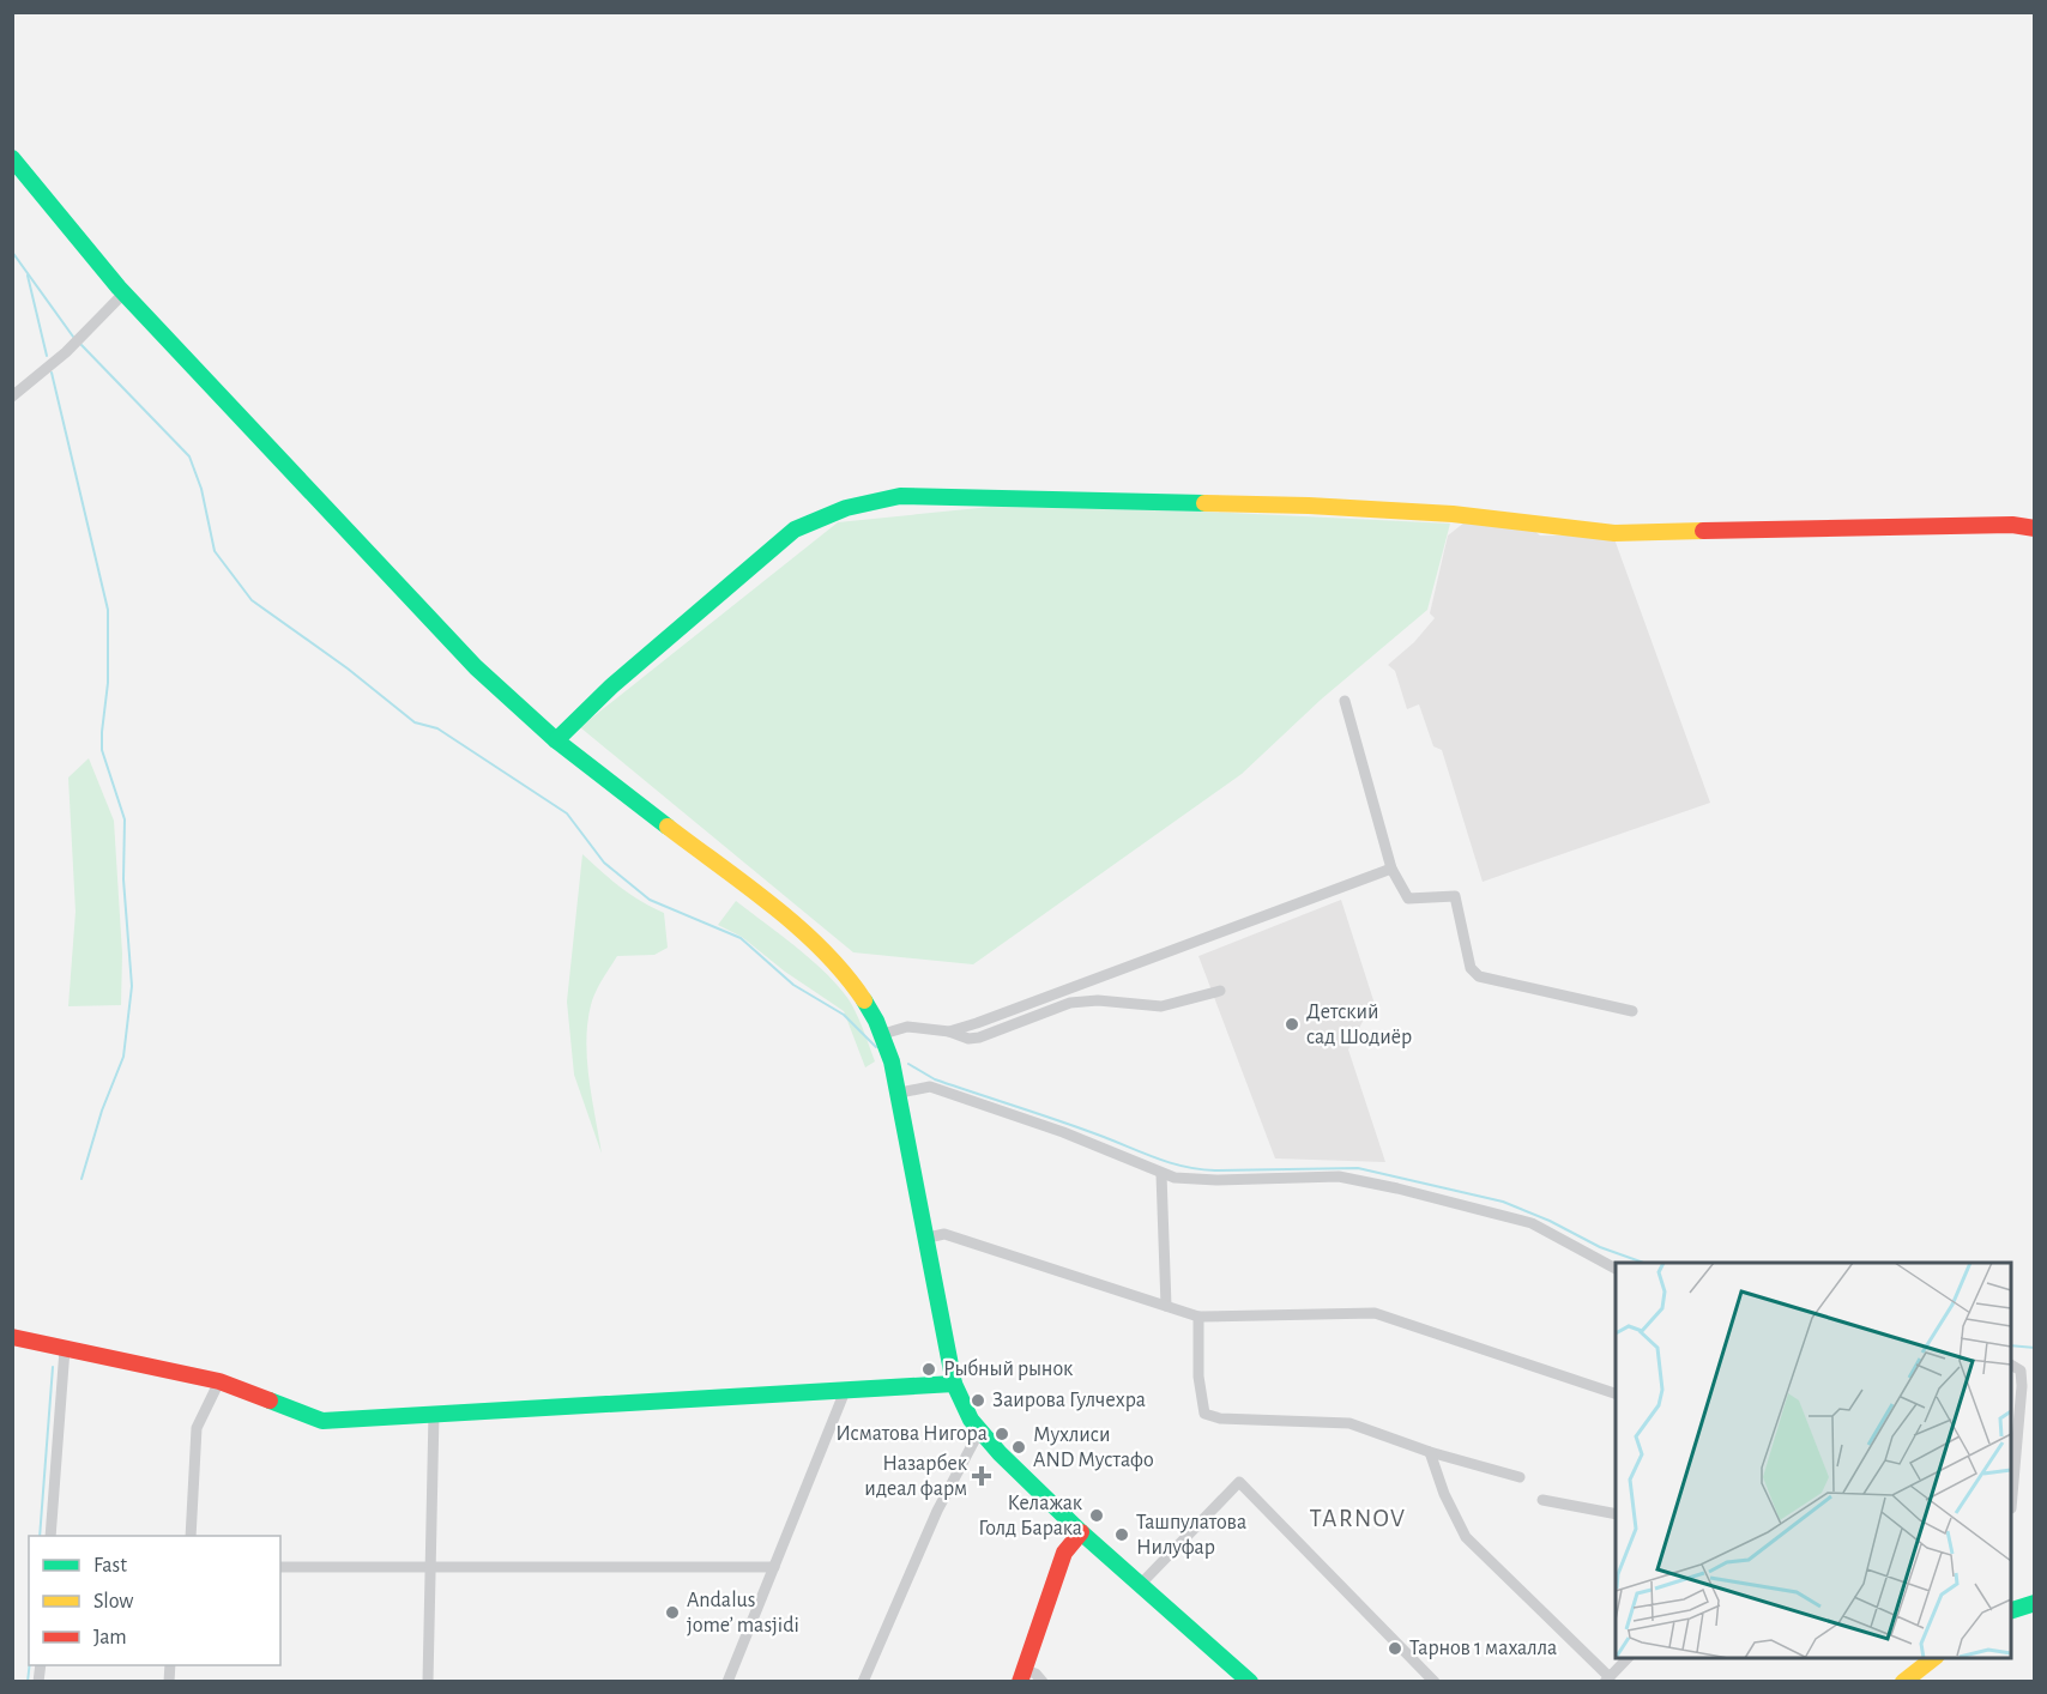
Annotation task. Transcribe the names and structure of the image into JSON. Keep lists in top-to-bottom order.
{
  "districts": ["TARNOV"],
  "places": {
    "other": [
      "Детский сад Шодиёр",
      "Рыбный рынок",
      "Заирова Гулчехра",
      "Исматова Нигора",
      "Мухлиси AND Мустафо",
      "Келажак Голд Барака",
      "Ташпулатова Нилуфар",
      "Andalus jome’ masjidi",
      "Тарнов 1 махалла"
    ],
    "health": ["Назарбек идеал фарм"]
  },
  "legend": ["Fast", "Slow", "Jam"]
}
